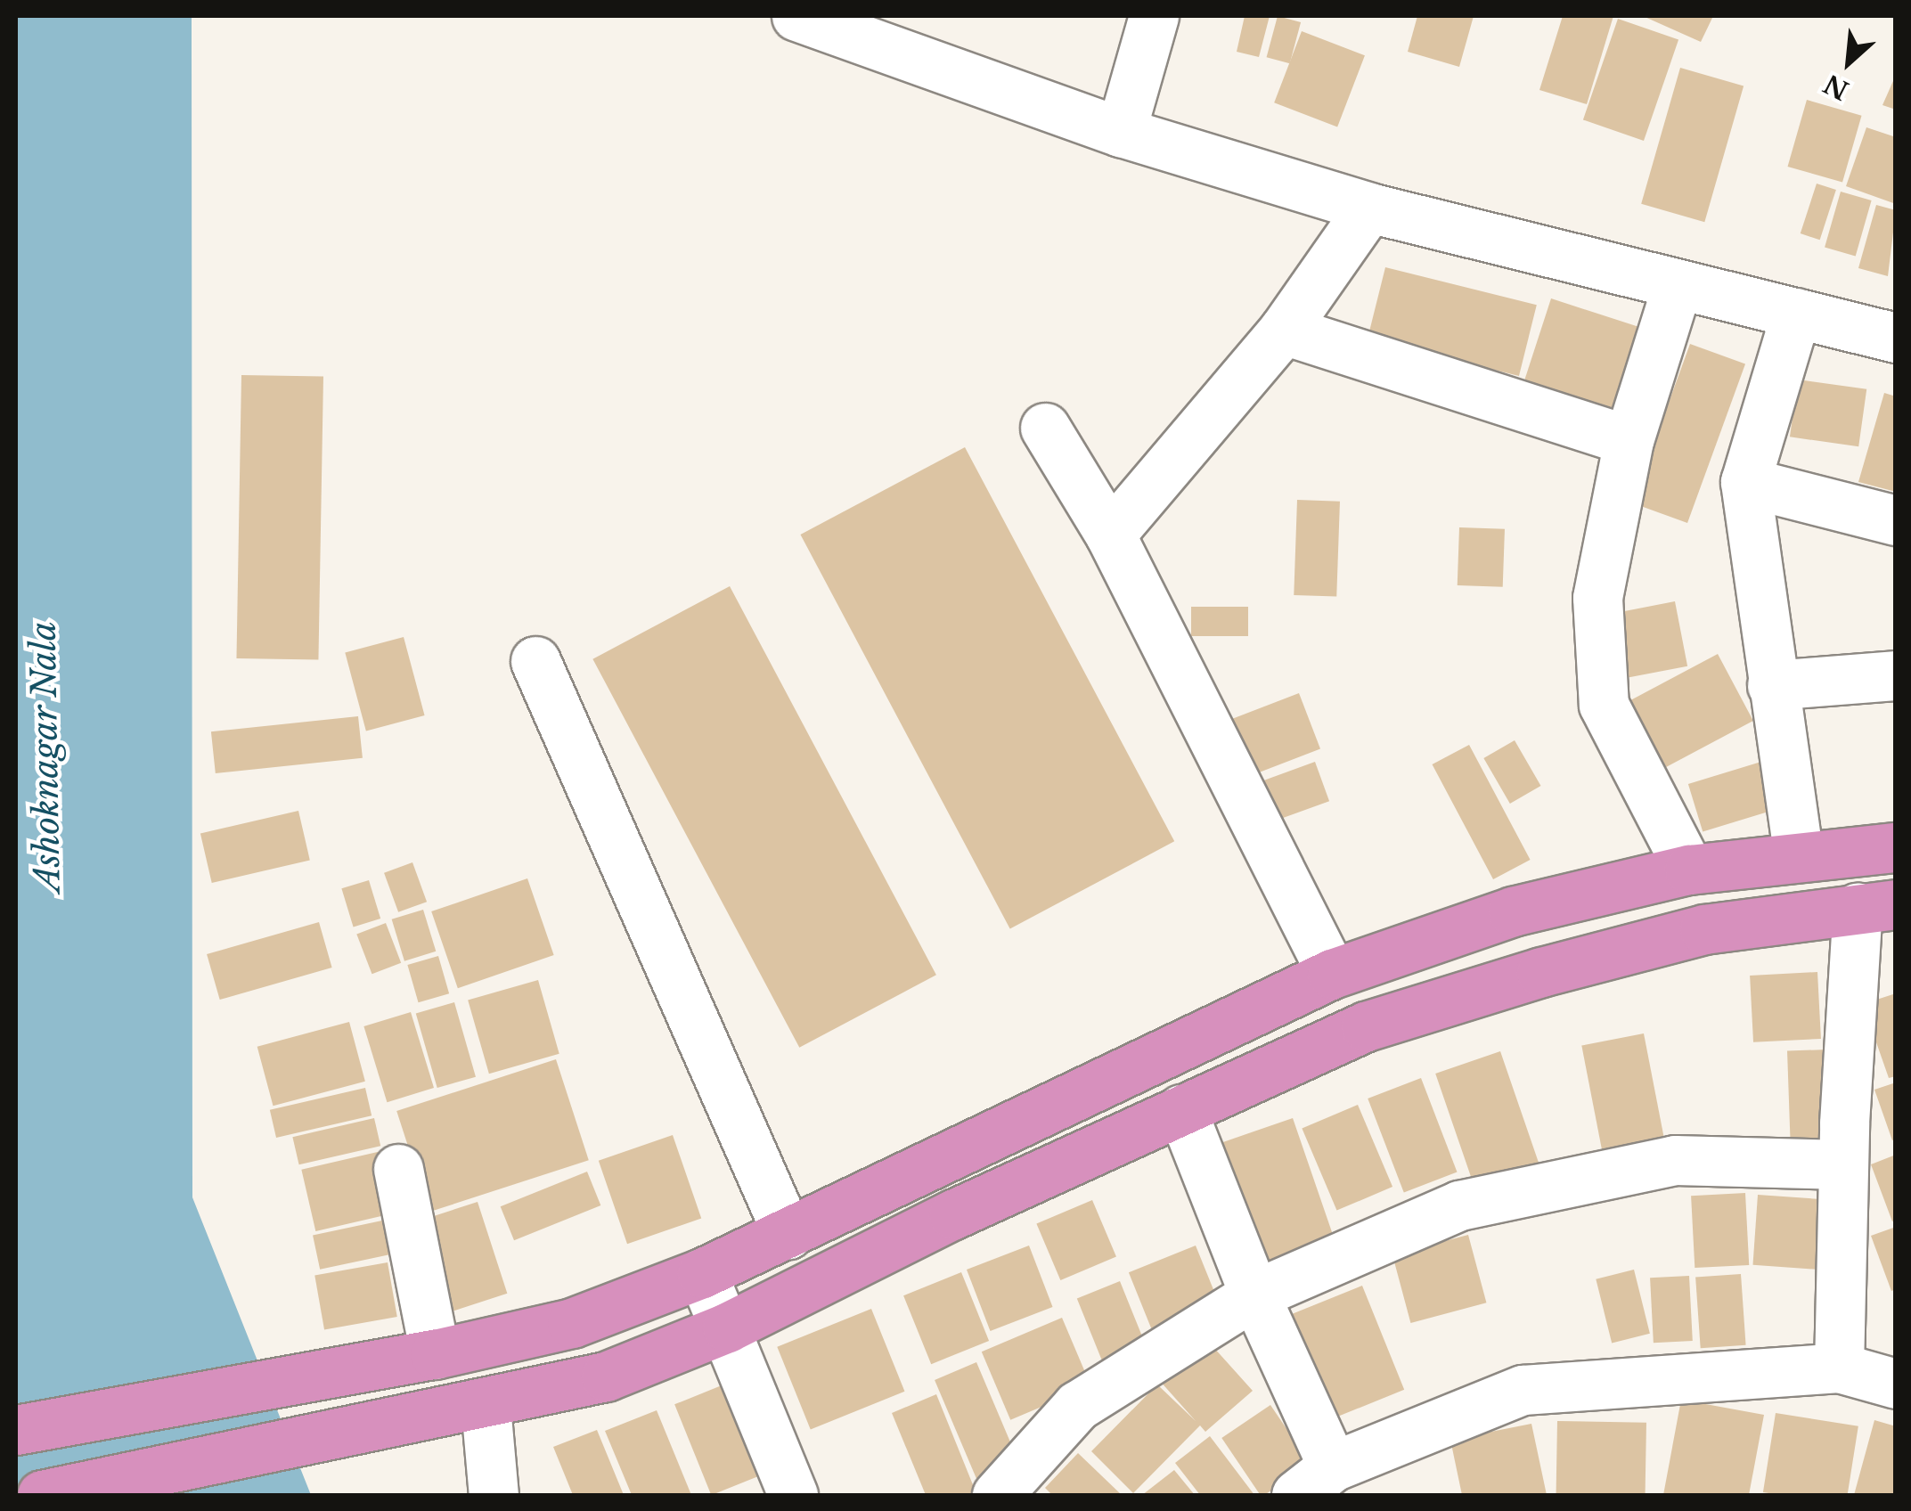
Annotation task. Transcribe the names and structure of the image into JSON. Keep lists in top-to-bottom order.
{
  "water": ["Ashoknagar Nala"],
  "north": "bottom left"
}
